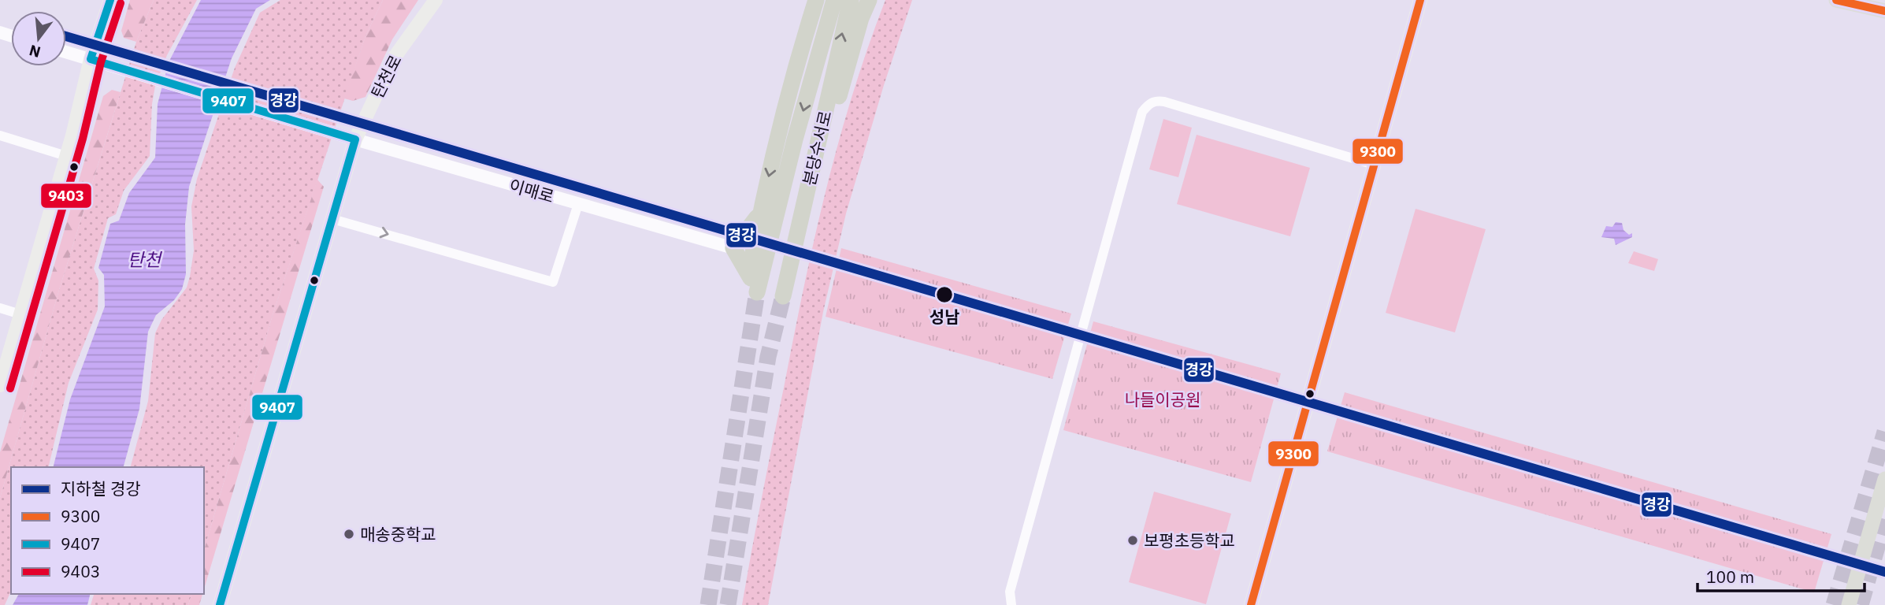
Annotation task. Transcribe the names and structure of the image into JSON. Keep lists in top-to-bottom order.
{
  "streets": {
    "highway": ["분당수서로"],
    "main road": ["탄천로"],
    "street": ["이매로"]
  },
  "crossings": [
    ["탄천로", "이매로"]
  ],
  "water": ["탄천"],
  "parks": ["나들이공원"],
  "places": ["성남", "매송중학교", "보평초등학교"],
  "lines": [
    "transit line 9300",
    "transit line 9407",
    "transit line 9403",
    "metro line 경강"
  ],
  "legend": [
    "지하철 경강",
    "9300",
    "9407",
    "9403"
  ],
  "scale_bar": "100 m",
  "north": "bottom"
}
